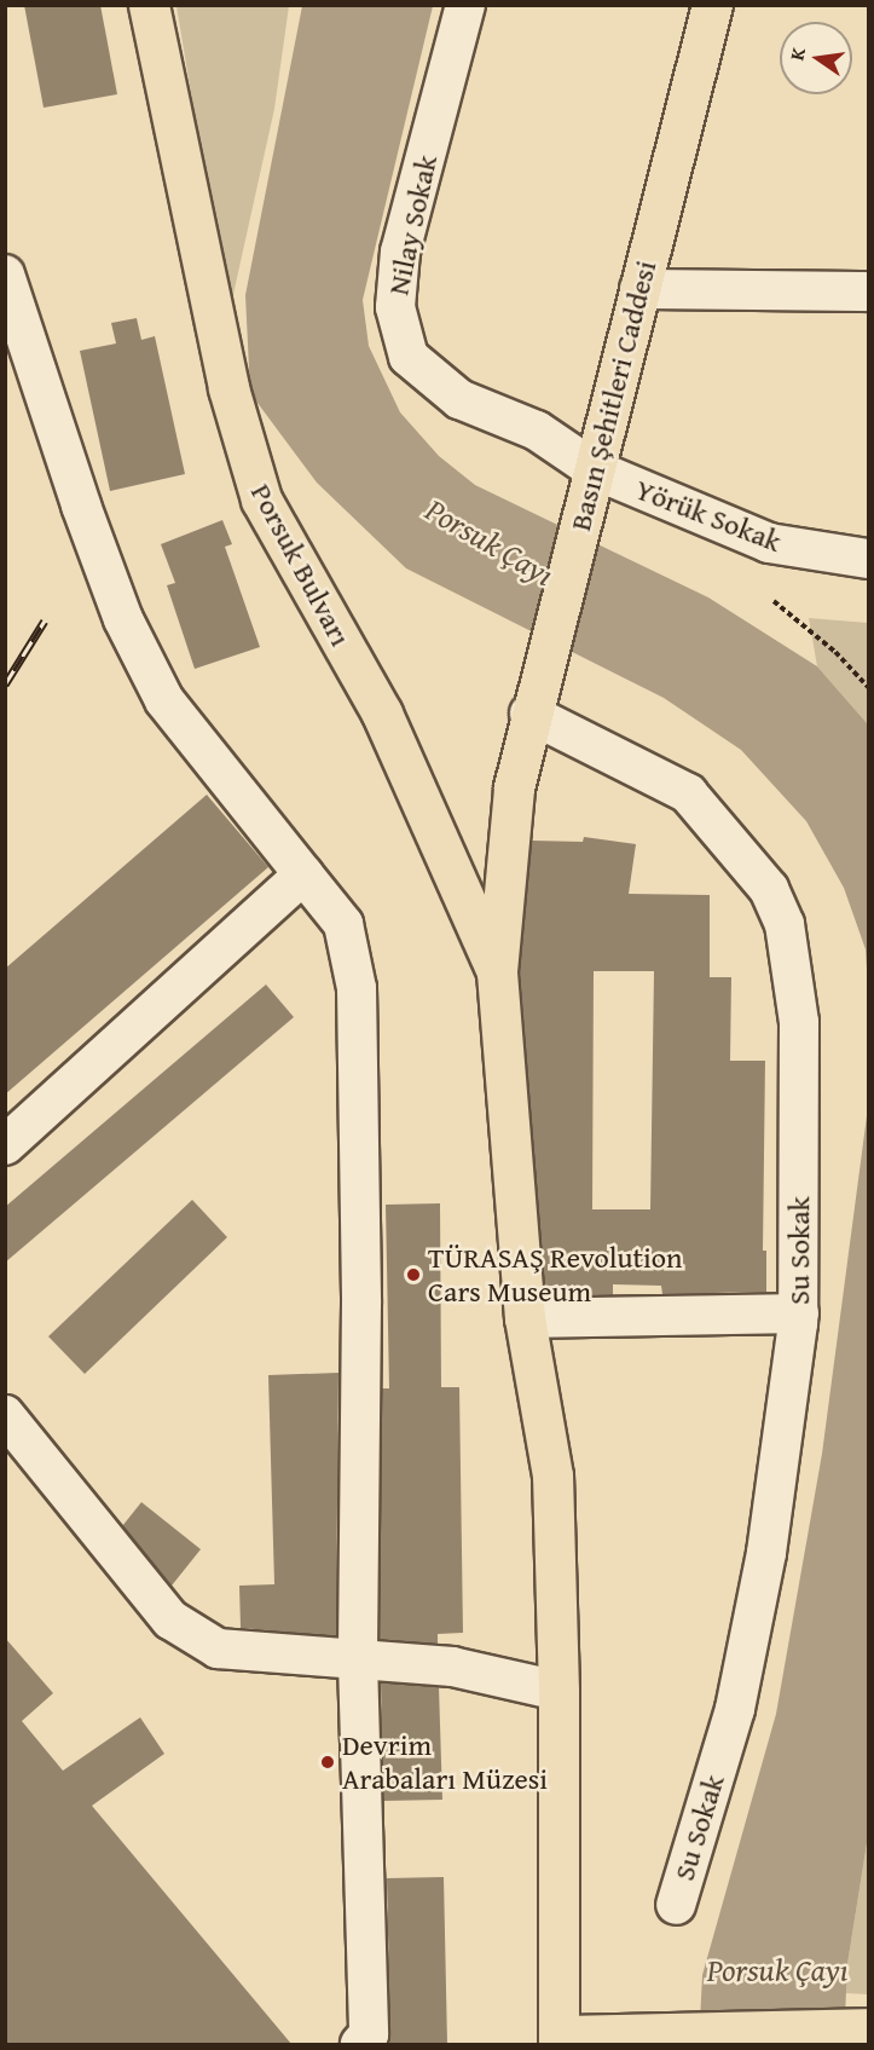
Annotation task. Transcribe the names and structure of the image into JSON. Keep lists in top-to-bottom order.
{
  "streets": {
    "main road": ["Basın Şehitleri Caddesi", "Porsuk Bulvarı"],
    "street": ["Nilay Sokak", "Yörük Sokak", "Su Sokak"]
  },
  "crossings": [
    ["Nilay Sokak", "Basın Şehitleri Caddesi"],
    ["Nilay Sokak", "Yörük Sokak"],
    ["Basın Şehitleri Caddesi", "Yörük Sokak"],
    ["Basın Şehitleri Caddesi", "Porsuk Bulvarı"],
    ["Basın Şehitleri Caddesi", "Su Sokak"]
  ],
  "water": ["Porsuk Çayı"],
  "places": ["TÜRASAŞ Revolution Cars Museum", "Devrim Arabaları Müzesi"],
  "north": "left"
}
